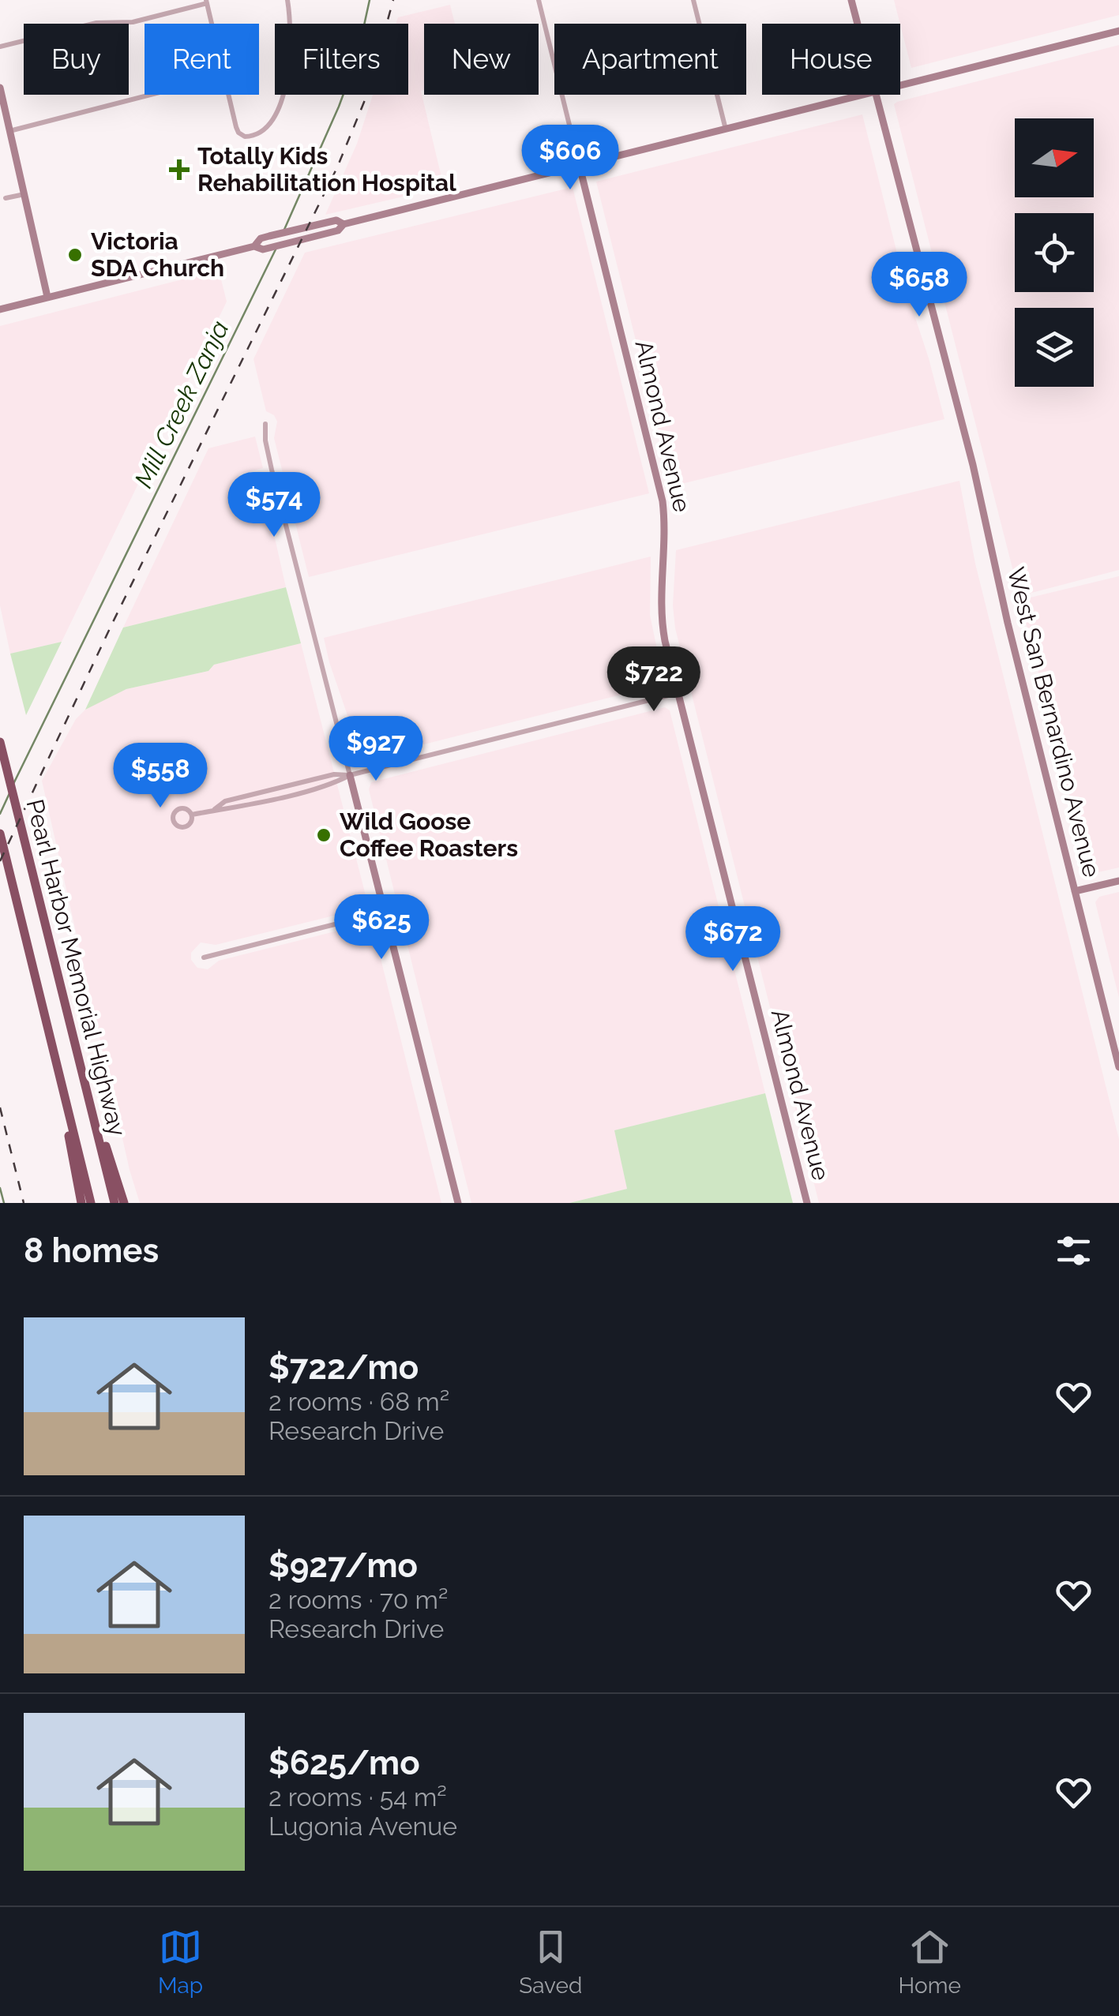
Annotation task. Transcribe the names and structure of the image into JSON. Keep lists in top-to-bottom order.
{
  "streets": {
    "highway": ["Pearl Harbor Memorial Highway"],
    "main road": ["Almond Avenue", "West San Bernardino Avenue"]
  },
  "water": ["Mill Creek Zanja"],
  "places": {
    "health": ["Totally Kids Rehabilitation Hospital"],
    "other": ["Victoria SDA Church", "Wild Goose Coffee Roasters"]
  },
  "north": "right",
  "page": {
    "chip": [
      "Buy",
      "Rent",
      "Filters",
      "New",
      "Apartment",
      "House"
    ],
    "price": [
      "$606",
      "$658",
      "$574",
      "$722",
      "$927",
      "$558",
      "$625",
      "$672"
    ],
    "heading": "8 homes",
    "list": [
      {
        "name": "$722/mo",
        "note": "2 rooms · 68 m² · Research Drive"
      },
      {
        "name": "$927/mo",
        "note": "2 rooms · 70 m² · Research Drive"
      },
      {
        "name": "$625/mo",
        "note": "2 rooms · 54 m² · Lugonia Avenue"
      }
    ],
    "tabs": ["Map", "Saved", "Home"]
  }
}
